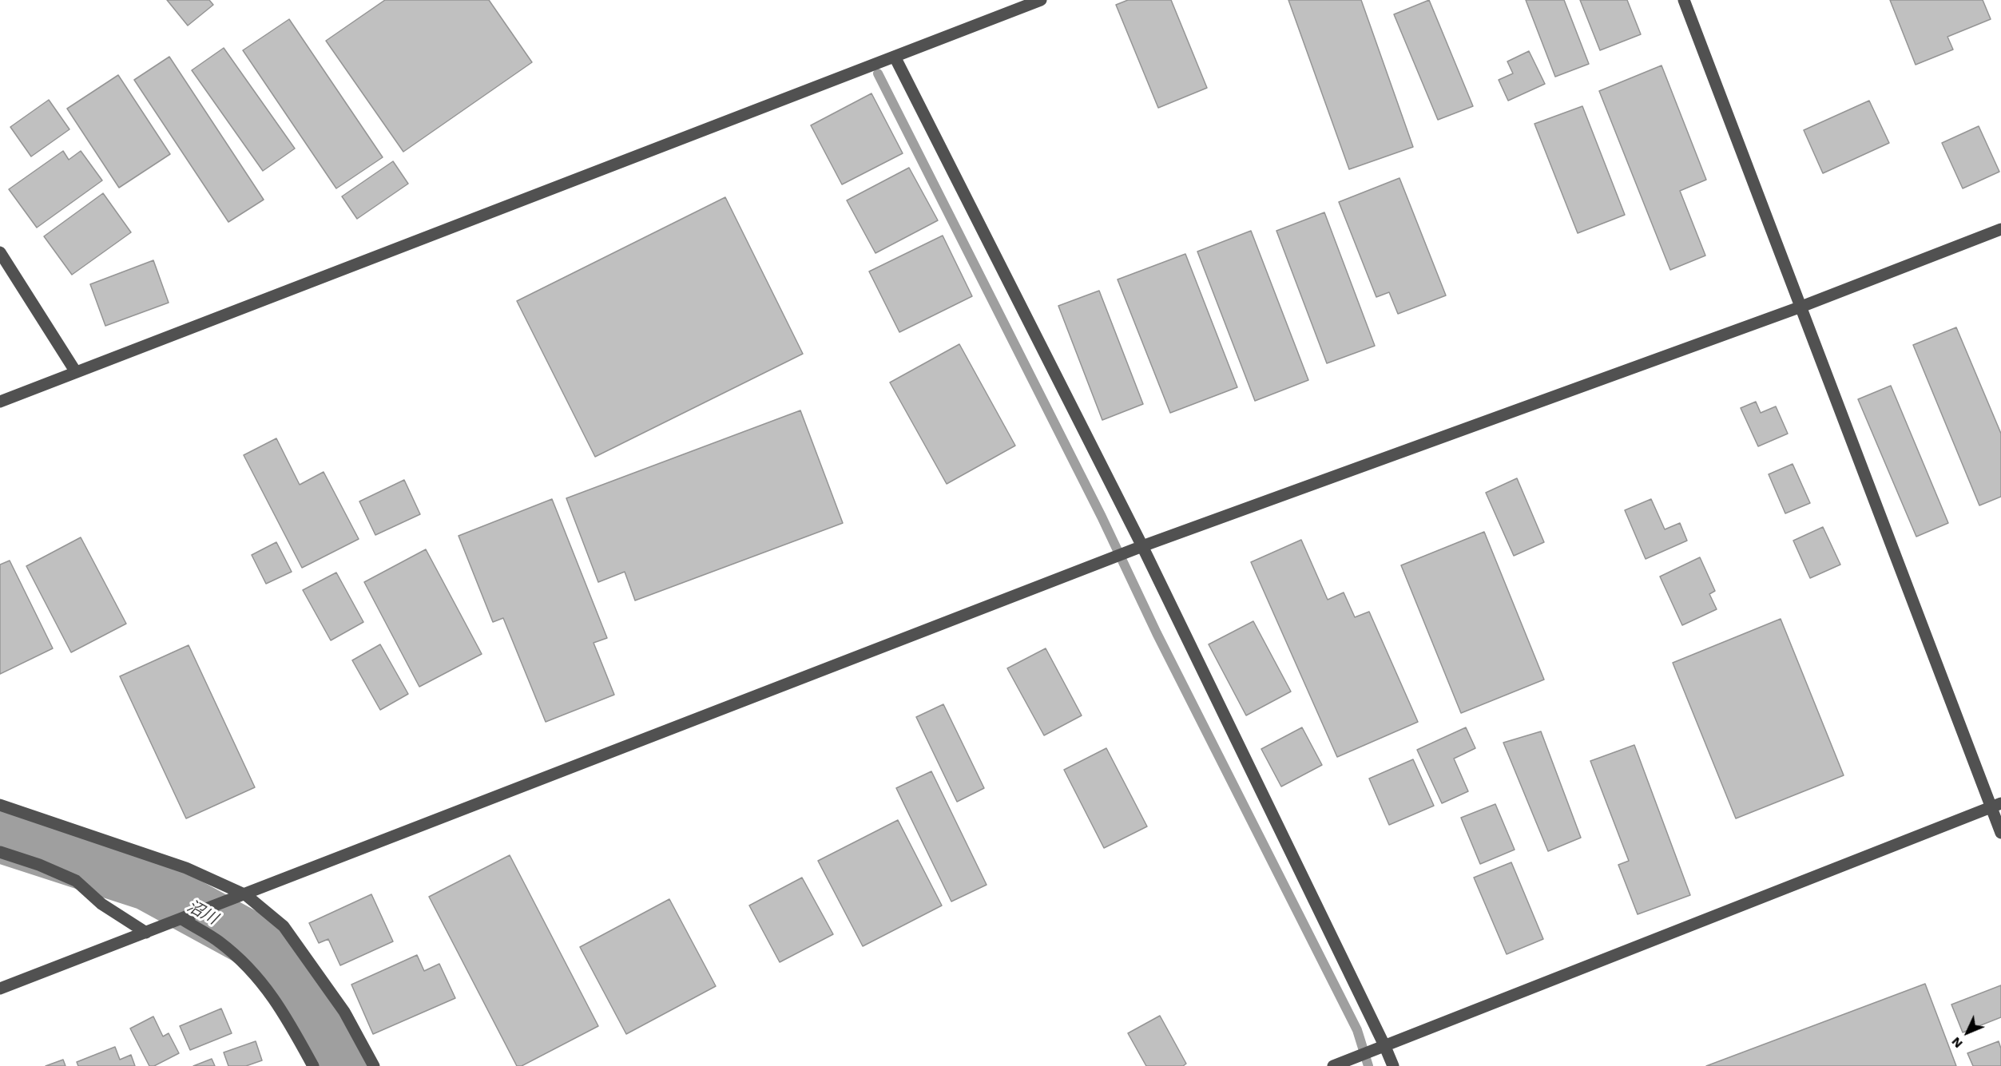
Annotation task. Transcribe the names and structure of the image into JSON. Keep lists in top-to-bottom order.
{
  "water": ["沼川"],
  "north": "bottom left"
}
